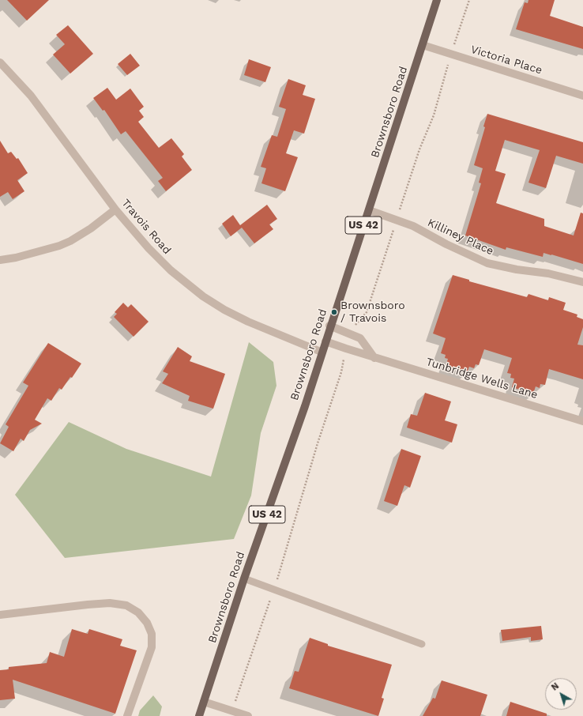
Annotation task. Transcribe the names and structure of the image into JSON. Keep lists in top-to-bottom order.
{
  "streets": {
    "main road": ["Brownsboro Road", "US 42"],
    "street": [
      "Victoria Place",
      "Travois Road",
      "Killiney Place",
      "Tunbridge Wells Lane"
    ]
  },
  "crossings": [
    ["Victoria Place", "Brownsboro Road"],
    ["Brownsboro Road", "Travois Road"],
    ["Brownsboro Road", "Killiney Place"],
    ["Brownsboro Road", "Tunbridge Wells Lane"]
  ],
  "places": ["Brownsboro / Travois"],
  "north": "top left"
}
